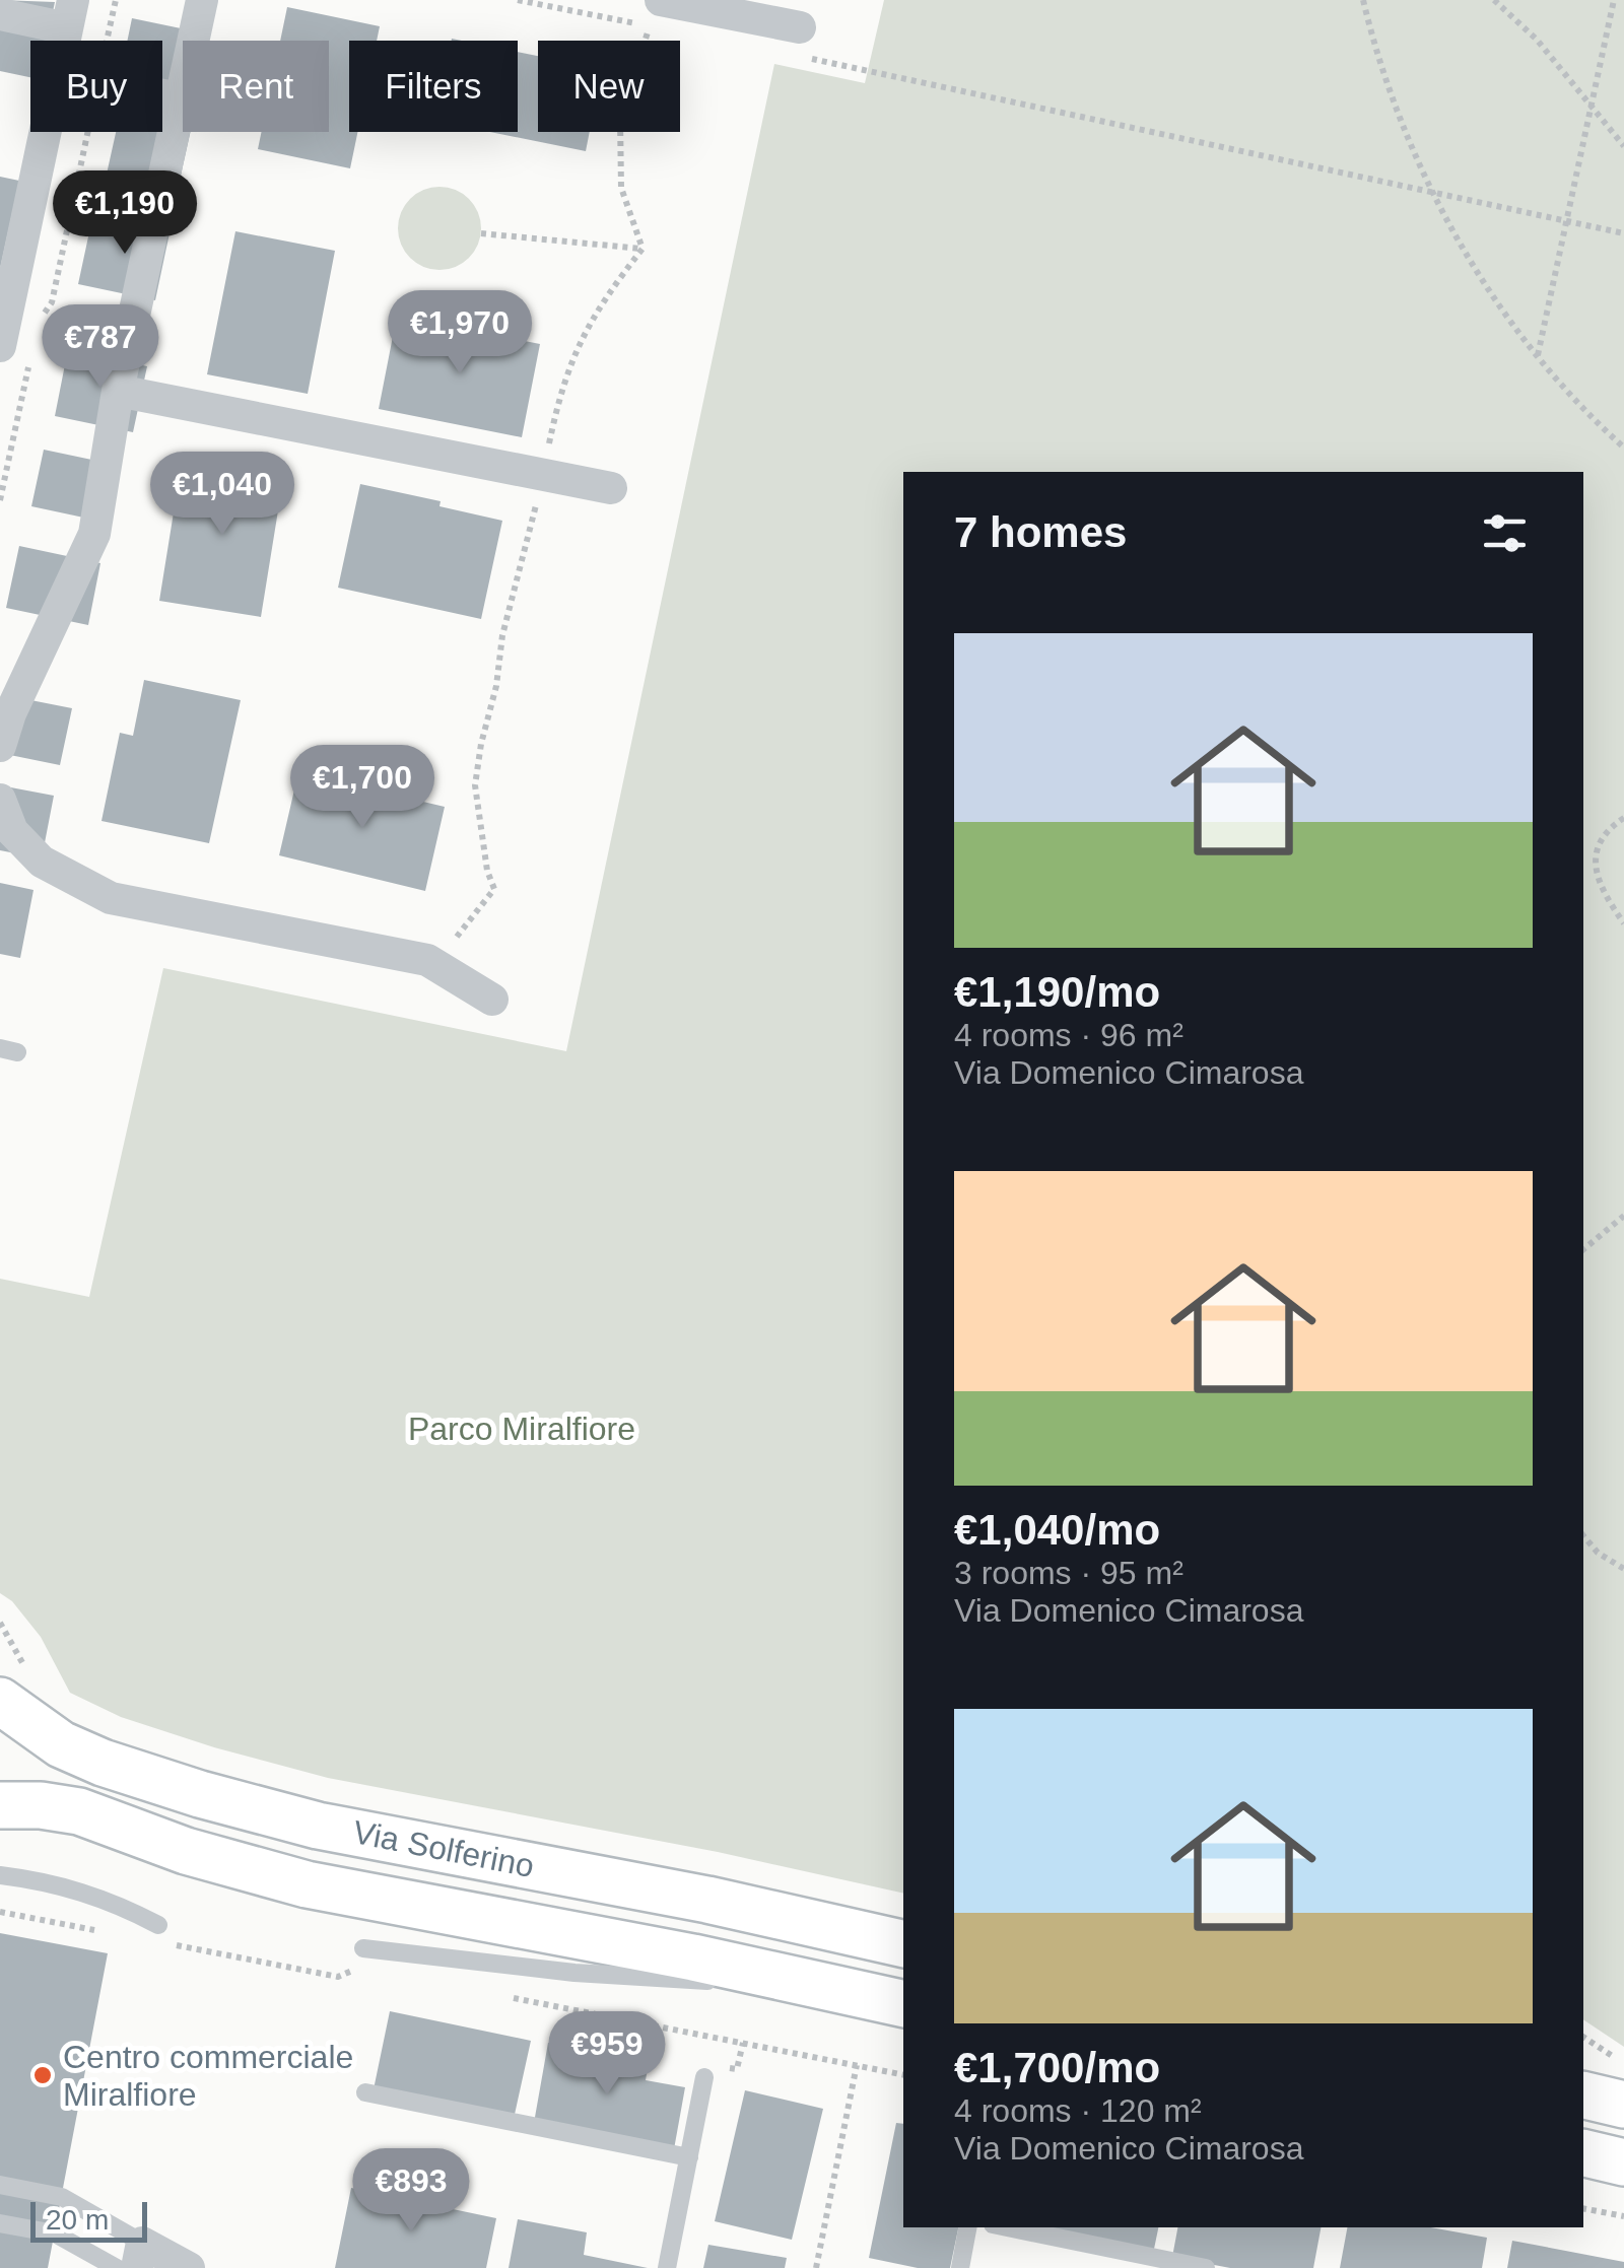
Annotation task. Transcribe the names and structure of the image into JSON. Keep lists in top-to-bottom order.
{
  "streets": {
    "main road": ["Via Solferino"]
  },
  "parks": ["Parco Miralfiore"],
  "places": ["Centro commerciale Miralfiore"],
  "scale_bar": "20 m",
  "page": {
    "chip": [
      "Buy",
      "Rent",
      "Filters",
      "New"
    ],
    "price": [
      "€1,190",
      "€1,970",
      "€787",
      "€1,040",
      "€1,700",
      "€959",
      "€893"
    ],
    "heading": "7 homes",
    "list": [
      {
        "name": "€1,190/mo",
        "note": "4 rooms · 96 m² · Via Domenico Cimarosa"
      },
      {
        "name": "€1,040/mo",
        "note": "3 rooms · 95 m² · Via Domenico Cimarosa"
      },
      {
        "name": "€1,700/mo",
        "note": "4 rooms · 120 m² · Via Domenico Cimarosa"
      }
    ],
    "scale": "20 m"
  }
}
